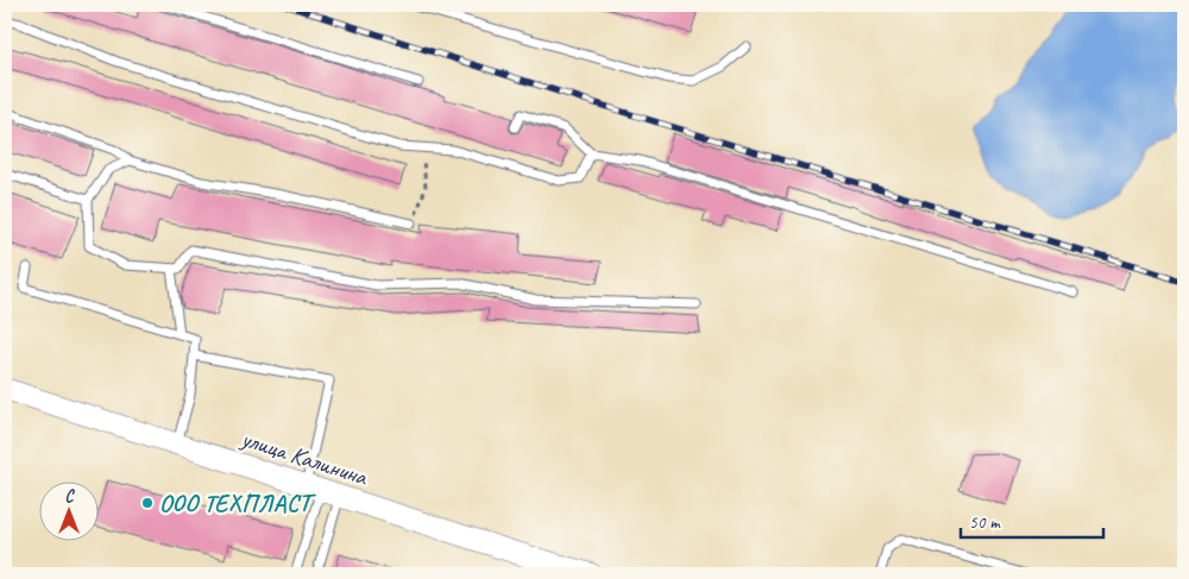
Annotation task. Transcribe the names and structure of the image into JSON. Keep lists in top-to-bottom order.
{
  "streets": {
    "street": ["улица Калинина"]
  },
  "places": ["ООО ТЕХПЛАСТ"],
  "scale_bar": "50 m",
  "north": "top"
}
